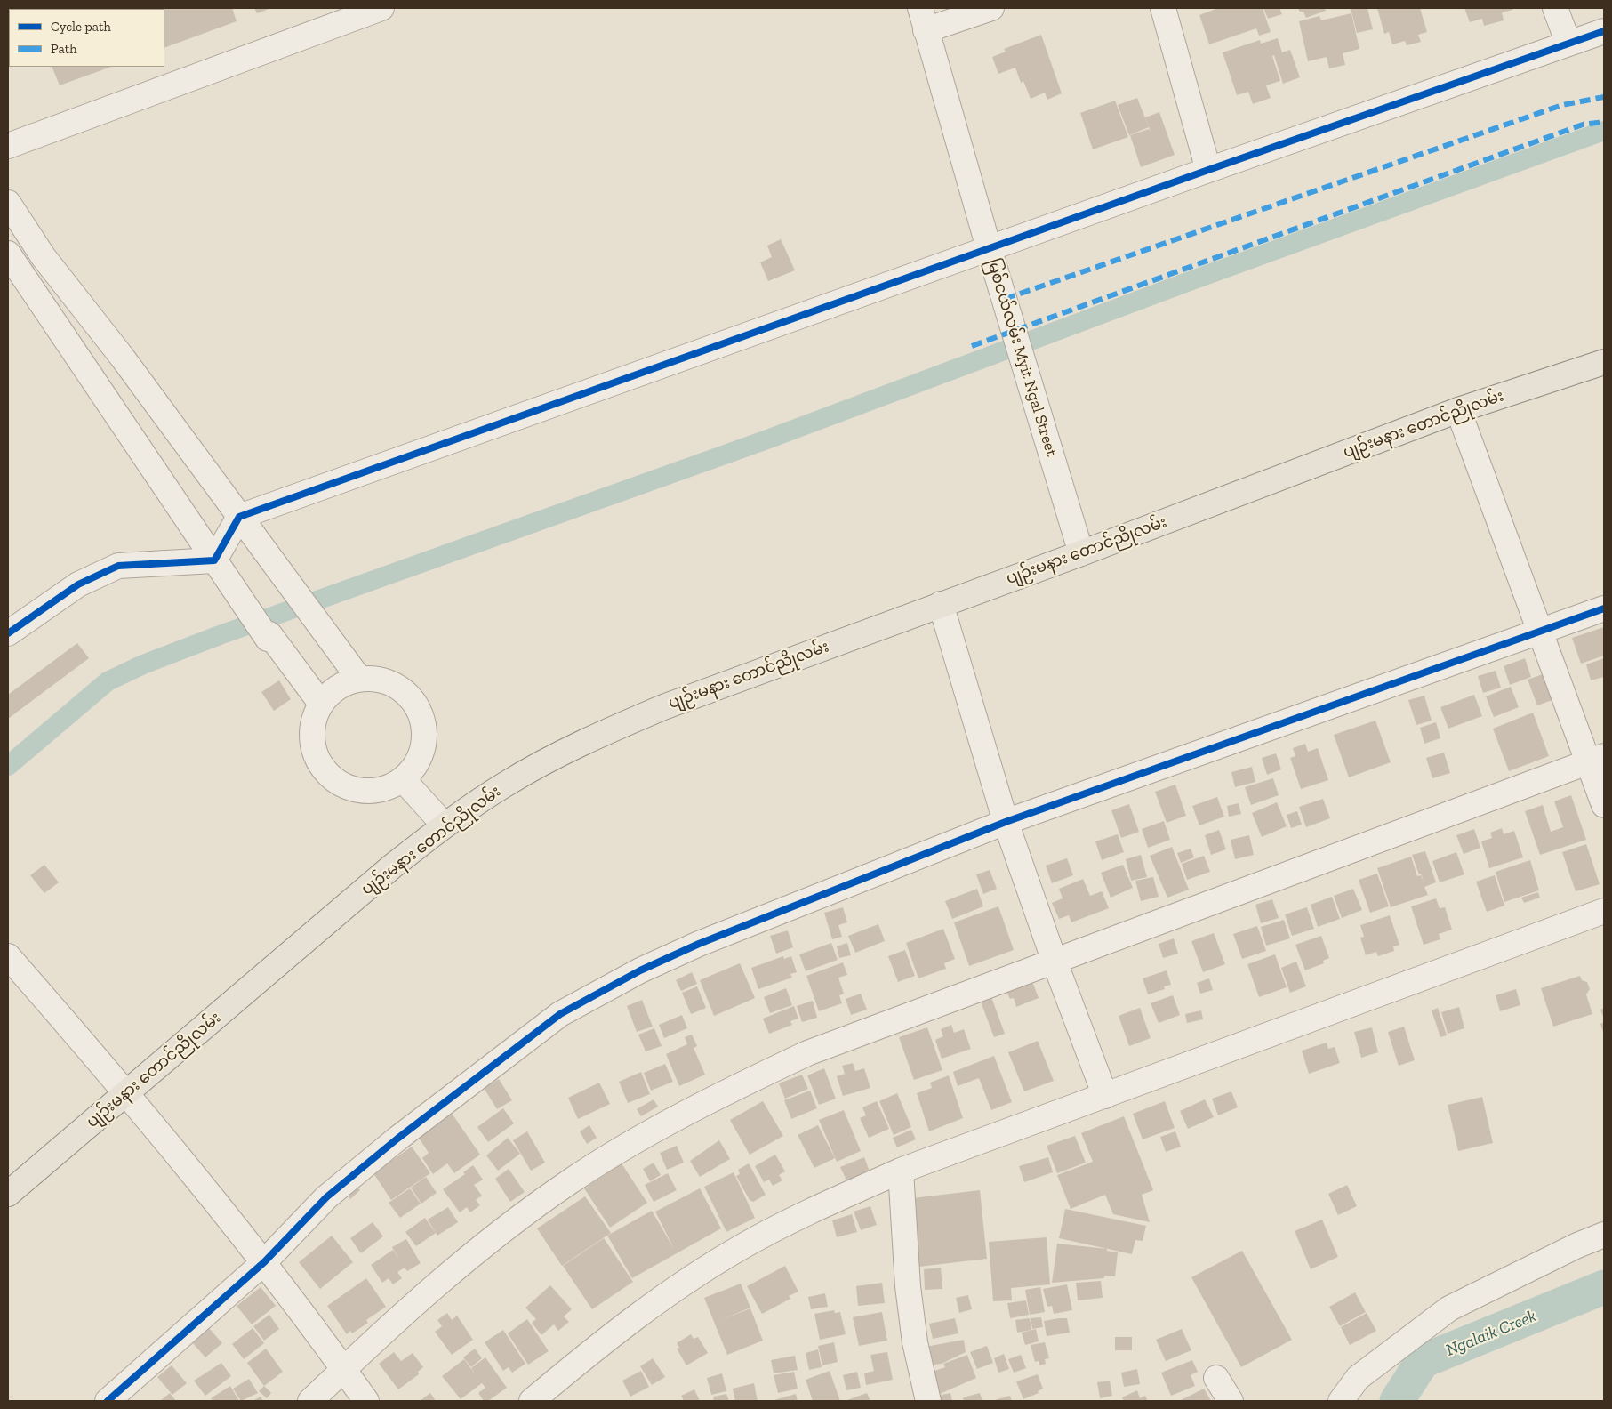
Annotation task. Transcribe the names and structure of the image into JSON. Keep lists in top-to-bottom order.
{
  "streets": {
    "main road": ["ပျဉ်းမနား တောင်ညိုလမ်း"],
    "street": ["မြစ်ငယ်လမ်း Myit Ngal Street"]
  },
  "crossings": [
    ["မြစ်ငယ်လမ်း Myit Ngal Street", "ပျဉ်းမနား တောင်ညိုလမ်း"]
  ],
  "water": ["Ngalaik Creek"],
  "legend": ["Cycle path", "Path"]
}
